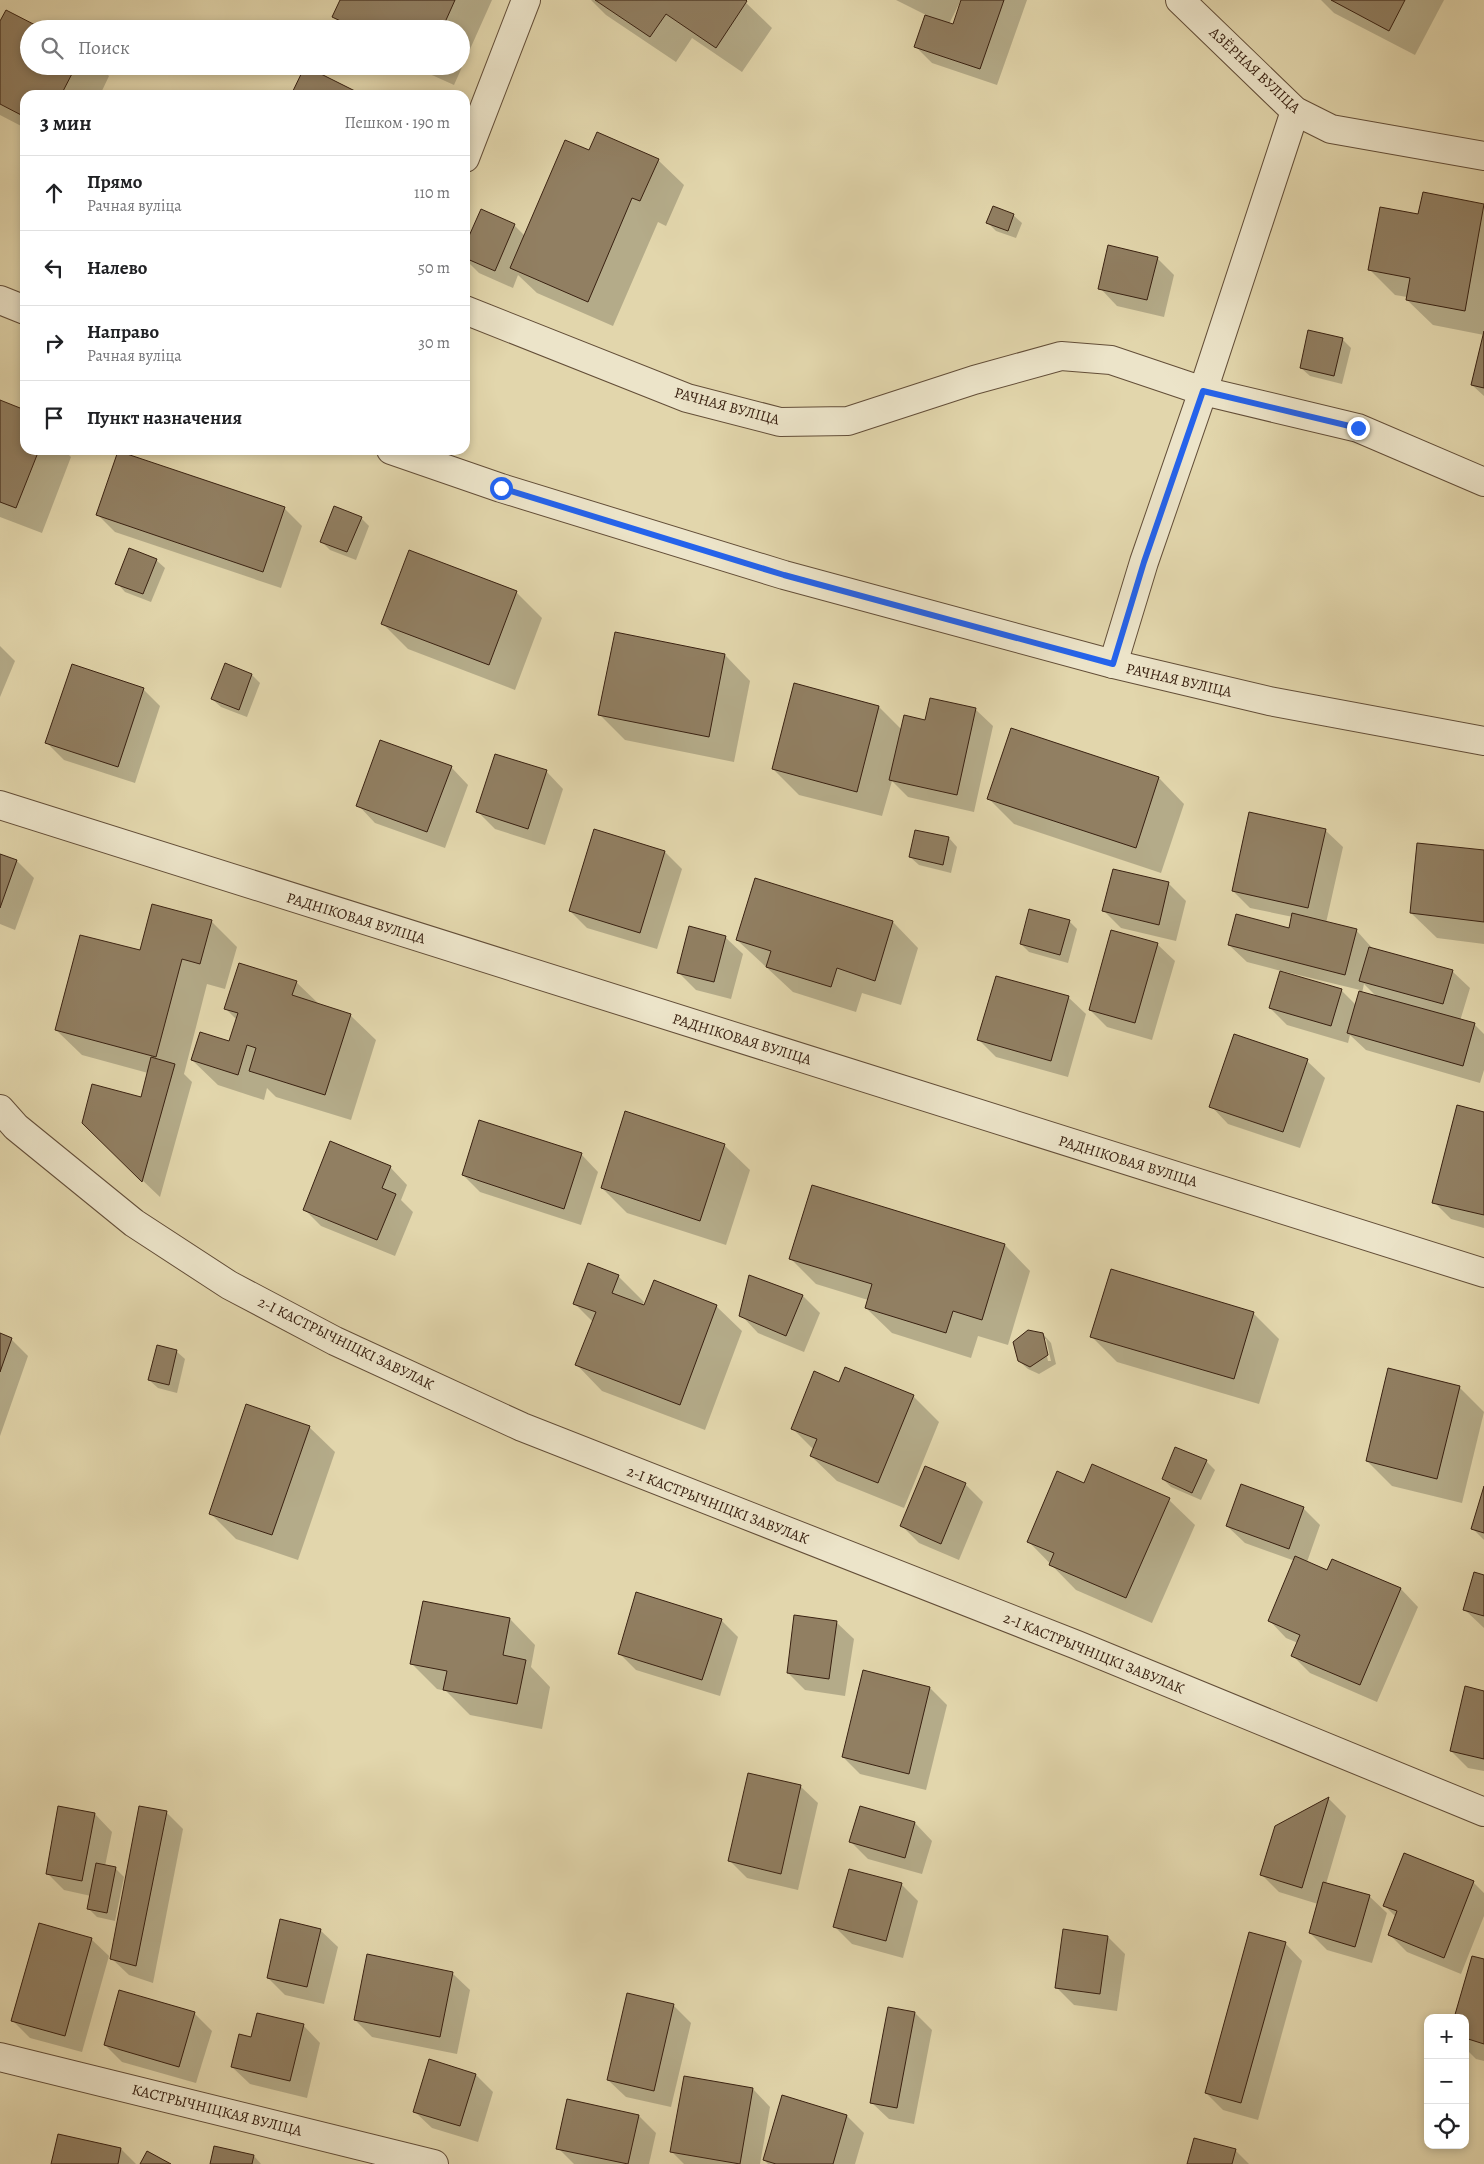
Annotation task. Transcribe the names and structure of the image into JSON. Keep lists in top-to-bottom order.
{
  "streets": {
    "street": [
      "АЗЁРНАЯ ВУЛІЦА",
      "РАЧНАЯ ВУЛІЦА",
      "РАДНІКОВАЯ ВУЛІЦА",
      "2-І КАСТРЫЧНІЦКІ ЗАВУЛАК",
      "КАСТРЫЧНІЦКАЯ ВУЛІЦА"
    ]
  },
  "page": {
    "search": "Поиск",
    "heading": ["3 мин", "Пешком · 190 m"],
    "list": [
      ["Прямо", "Рачная вуліца", "110 m"],
      ["Налево", "50 m"],
      ["Направо", "Рачная вуліца", "30 m"],
      "Пункт назначения"
    ],
    "map_buttons": ["+", "−"]
  }
}
